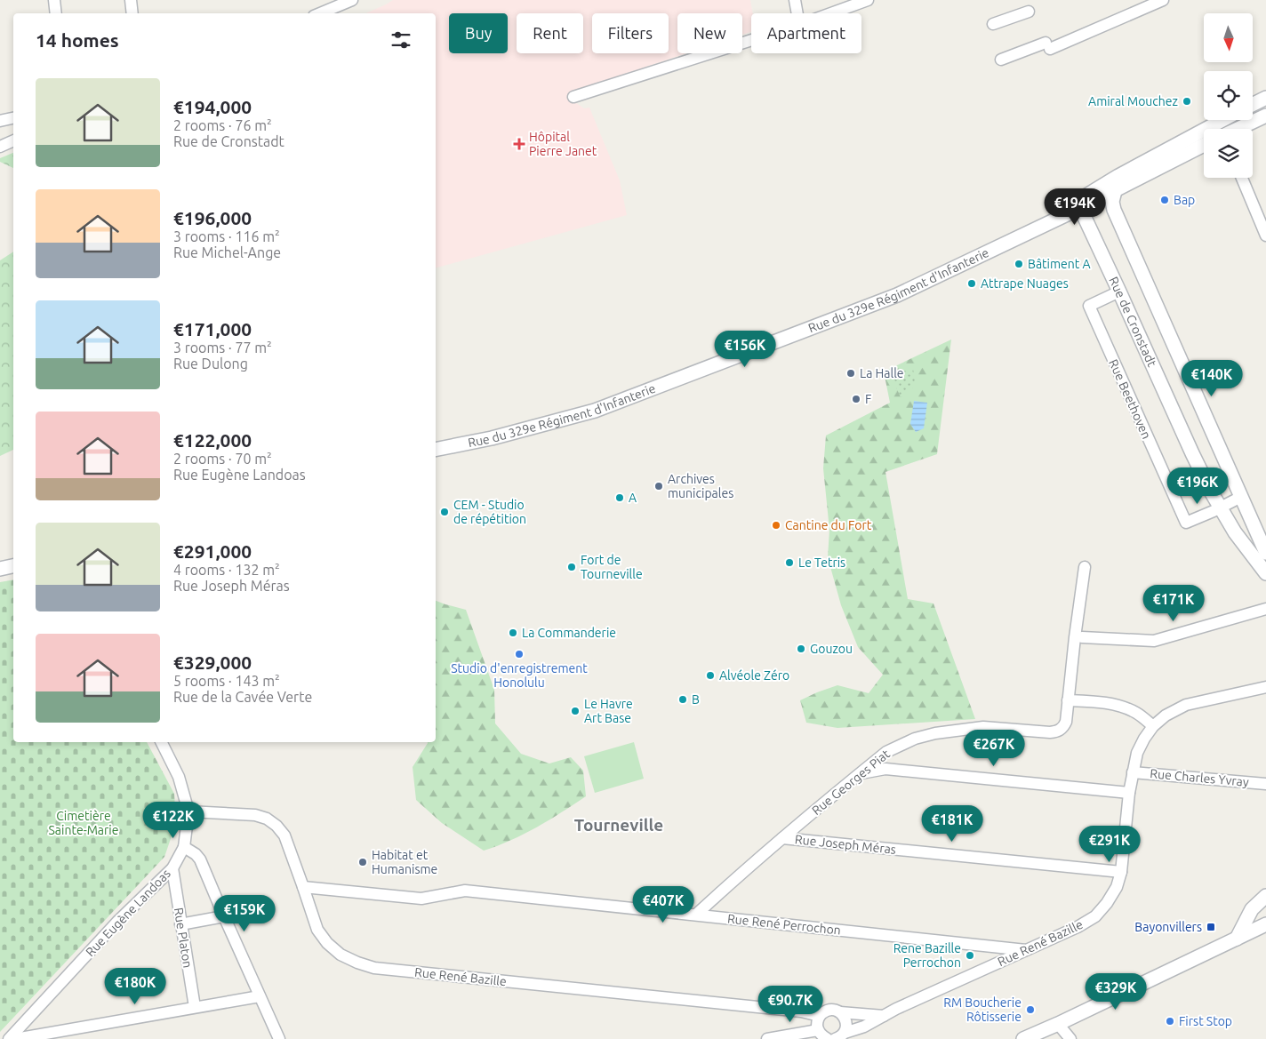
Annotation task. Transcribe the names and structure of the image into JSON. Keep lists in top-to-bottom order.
{
  "streets": {
    "street": [
      "Rue du 329e Régiment d'Infanterie",
      "Rue de Cronstadt",
      "Rue Beethoven",
      "Rue Charles Yvray",
      "Rue Georges Piat",
      "Rue Joseph Méras",
      "Rue Eugène Landoas",
      "Rue René Perrochon",
      "Rue Platon",
      "Rue René Bazille"
    ]
  },
  "crossings": [
    ["Rue du 329e Régiment d'Infanterie", "Rue de Cronstadt"],
    ["Rue de Cronstadt", "Rue Beethoven"],
    ["Rue Charles Yvray", "Rue René Bazille"],
    ["Rue Georges Piat", "Rue Joseph Méras"],
    ["Rue Georges Piat", "Rue René Perrochon"],
    ["Rue Joseph Méras", "Rue René Bazille"],
    ["Rue Eugène Landoas", "Rue Platon"],
    ["Rue Eugène Landoas", "Rue René Bazille"],
    ["Rue René Perrochon", "Rue René Bazille"]
  ],
  "districts": ["Tourneville"],
  "parks": ["Cimetière Sainte-Marie"],
  "places": {
    "other": [
      "Amiral Mouchez",
      "Bap",
      "Bâtiment A",
      "Attrape Nuages",
      "La Halle",
      "F",
      "Archives municipales",
      "A",
      "CEM - Studio de répétition",
      "Cantine du Fort",
      "Le Tetris",
      "Fort de Tourneville",
      "La Commanderie",
      "Gouzou",
      "Studio d'enregistrement Honolulu",
      "Alvéole Zéro",
      "B",
      "Le Havre Art Base",
      "Habitat et Humanisme",
      "Rene Bazille Perrochon",
      "RM Boucherie Rôtisserie",
      "First Stop"
    ],
    "health": ["Hôpital Pierre Janet"],
    "transit": ["Bayonvillers"]
  },
  "north": "bottom",
  "page": {
    "chip": [
      "Buy",
      "Rent",
      "Filters",
      "New",
      "Apartment"
    ],
    "heading": "14 homes",
    "list": [
      {
        "name": "€194,000",
        "note": "2 rooms · 76 m² · Rue de Cronstadt"
      },
      {
        "name": "€196,000",
        "note": "3 rooms · 116 m² · Rue Michel-Ange"
      },
      {
        "name": "€171,000",
        "note": "3 rooms · 77 m² · Rue Dulong"
      },
      {
        "name": "€122,000",
        "note": "2 rooms · 70 m² · Rue Eugène Landoas"
      },
      {
        "name": "€291,000",
        "note": "4 rooms · 132 m² · Rue Joseph Méras"
      },
      {
        "name": "€329,000",
        "note": "5 rooms · 143 m² · Rue de la Cavée Verte"
      }
    ],
    "price": [
      "€194K",
      "€156K",
      "€140K",
      "€196K",
      "€171K",
      "€267K",
      "€122K",
      "€181K",
      "€291K",
      "€407K",
      "€159K",
      "€180K",
      "€329K",
      "€90.7K"
    ]
  }
}
